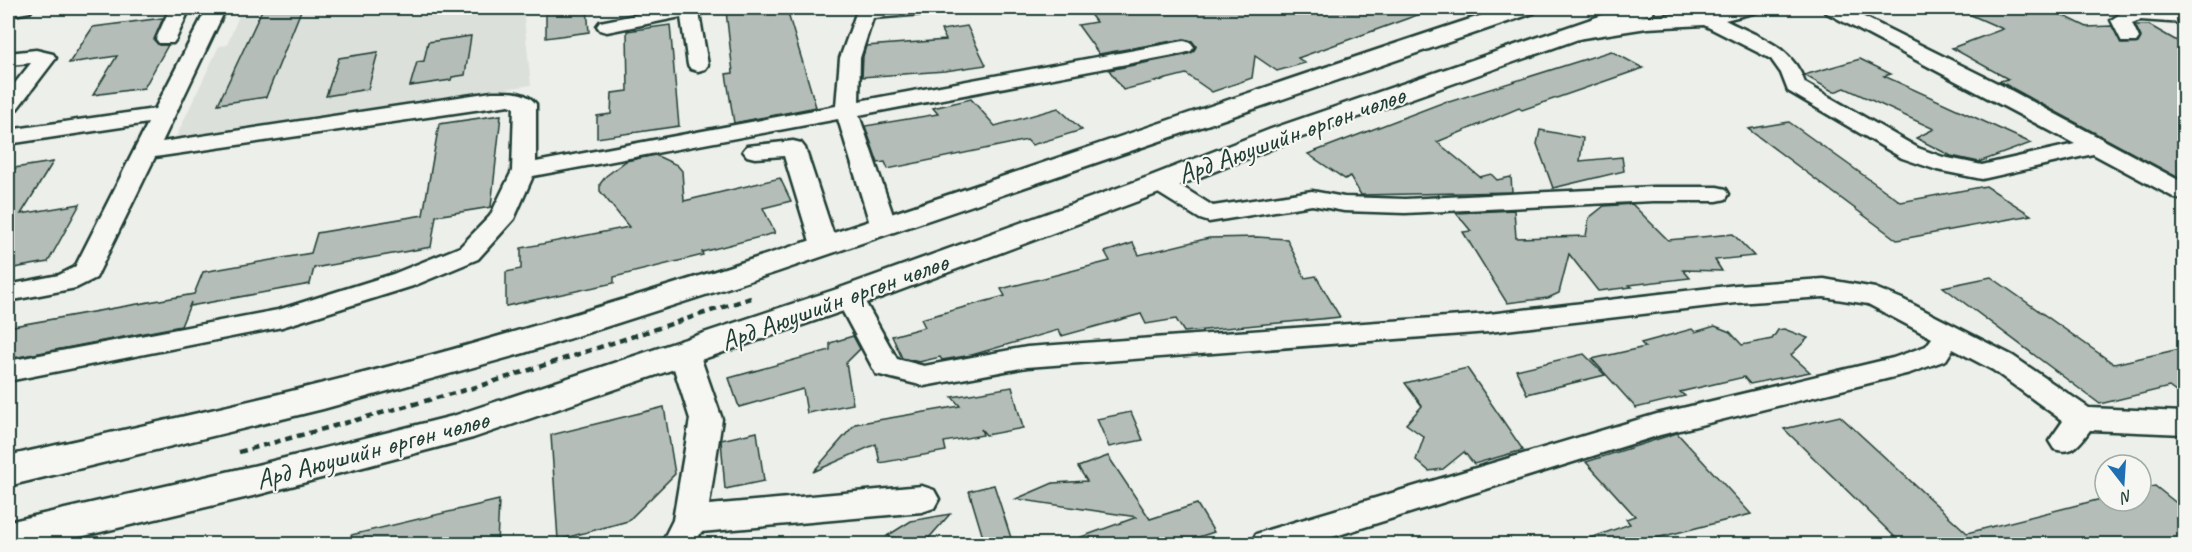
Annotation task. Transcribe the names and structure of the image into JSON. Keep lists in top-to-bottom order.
{
  "streets": {
    "main road": ["Ард Аюушийн өргөн чөлөө"]
  },
  "north": "bottom"
}
